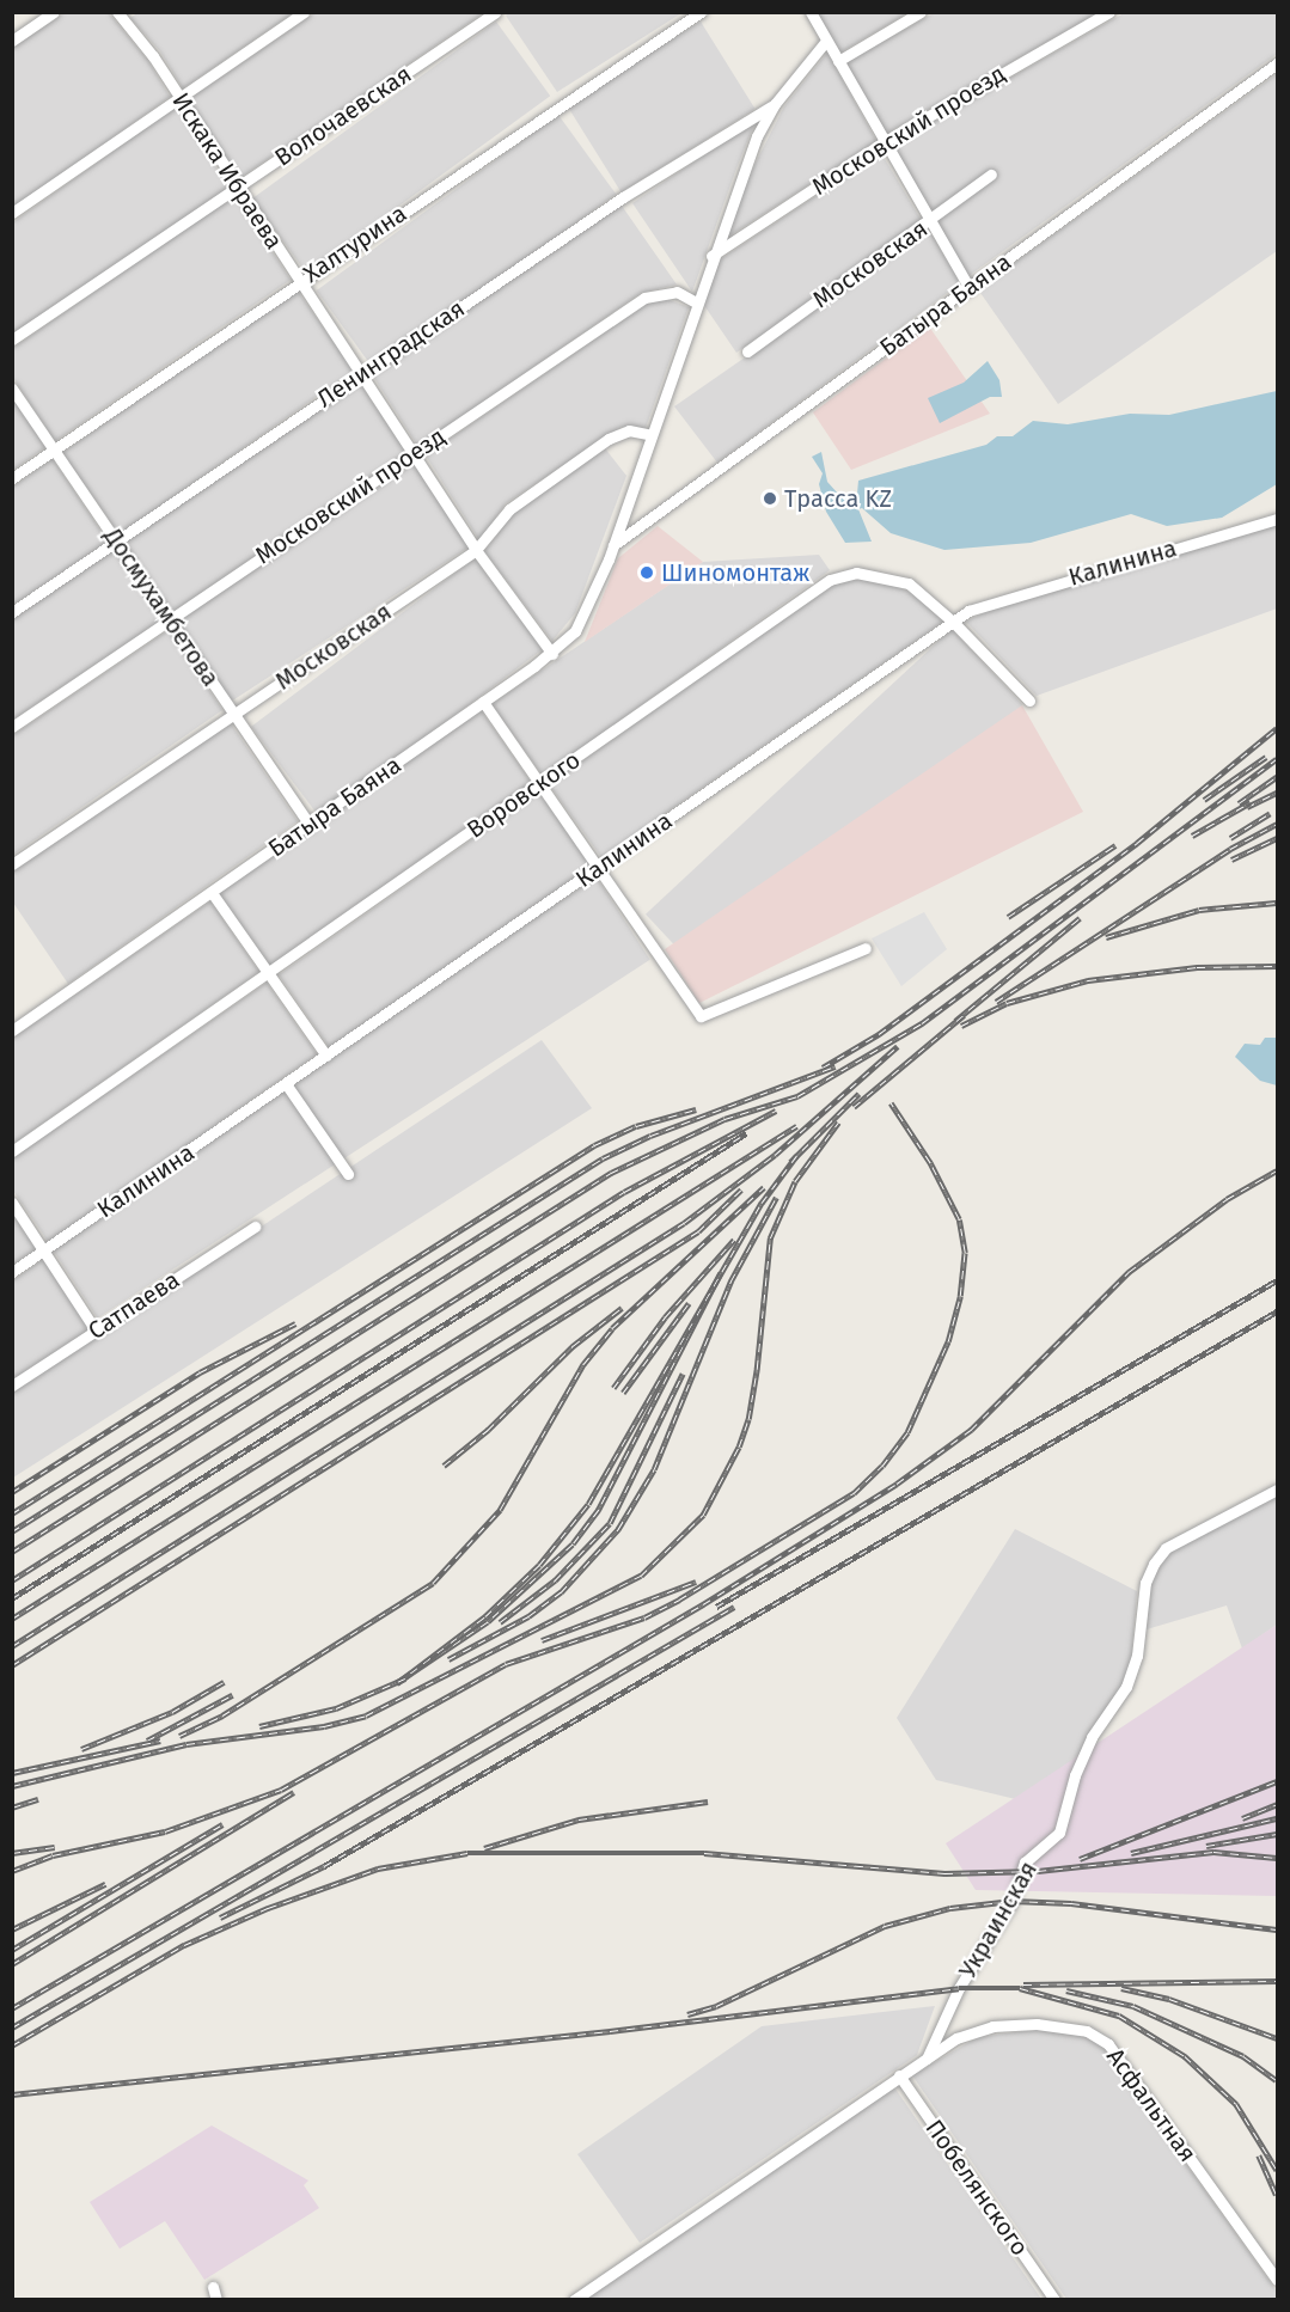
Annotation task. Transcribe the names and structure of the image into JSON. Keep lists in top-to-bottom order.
{
  "streets": {
    "street": [
      "Волочаевская",
      "Московский проезд",
      "Искака Ибраева",
      "Халтурина",
      "Московская",
      "Батыра Баяна",
      "Ленинградская",
      "Калинина",
      "Досмухамбетова",
      "Воровского",
      "Сатпаева",
      "Украинская",
      "Асфальтная",
      "Побелянского"
    ]
  },
  "crossings": [
    ["Волочаевская", "Искака Ибраева"],
    ["Московский проезд", "Искака Ибраева"],
    ["Московский проезд", "Батыра Баяна"],
    ["Московский проезд", "Досмухамбетова"],
    ["Искака Ибраева", "Халтурина"],
    ["Искака Ибраева", "Московская"],
    ["Искака Ибраева", "Батыра Баяна"],
    ["Искака Ибраева", "Ленинградская"],
    ["Халтурина", "Досмухамбетова"],
    ["Московская", "Батыра Баяна"],
    ["Московская", "Досмухамбетова"],
    ["Батыра Баяна", "Ленинградская"],
    ["Батыра Баяна", "Досмухамбетова"],
    ["Ленинградская", "Досмухамбетова"],
    ["Калинина", "Воровского"],
    ["Украинская", "Асфальтная"],
    ["Асфальтная", "Побелянского"]
  ],
  "places": ["Трасса KZ", "Шиномонтаж"]
}
